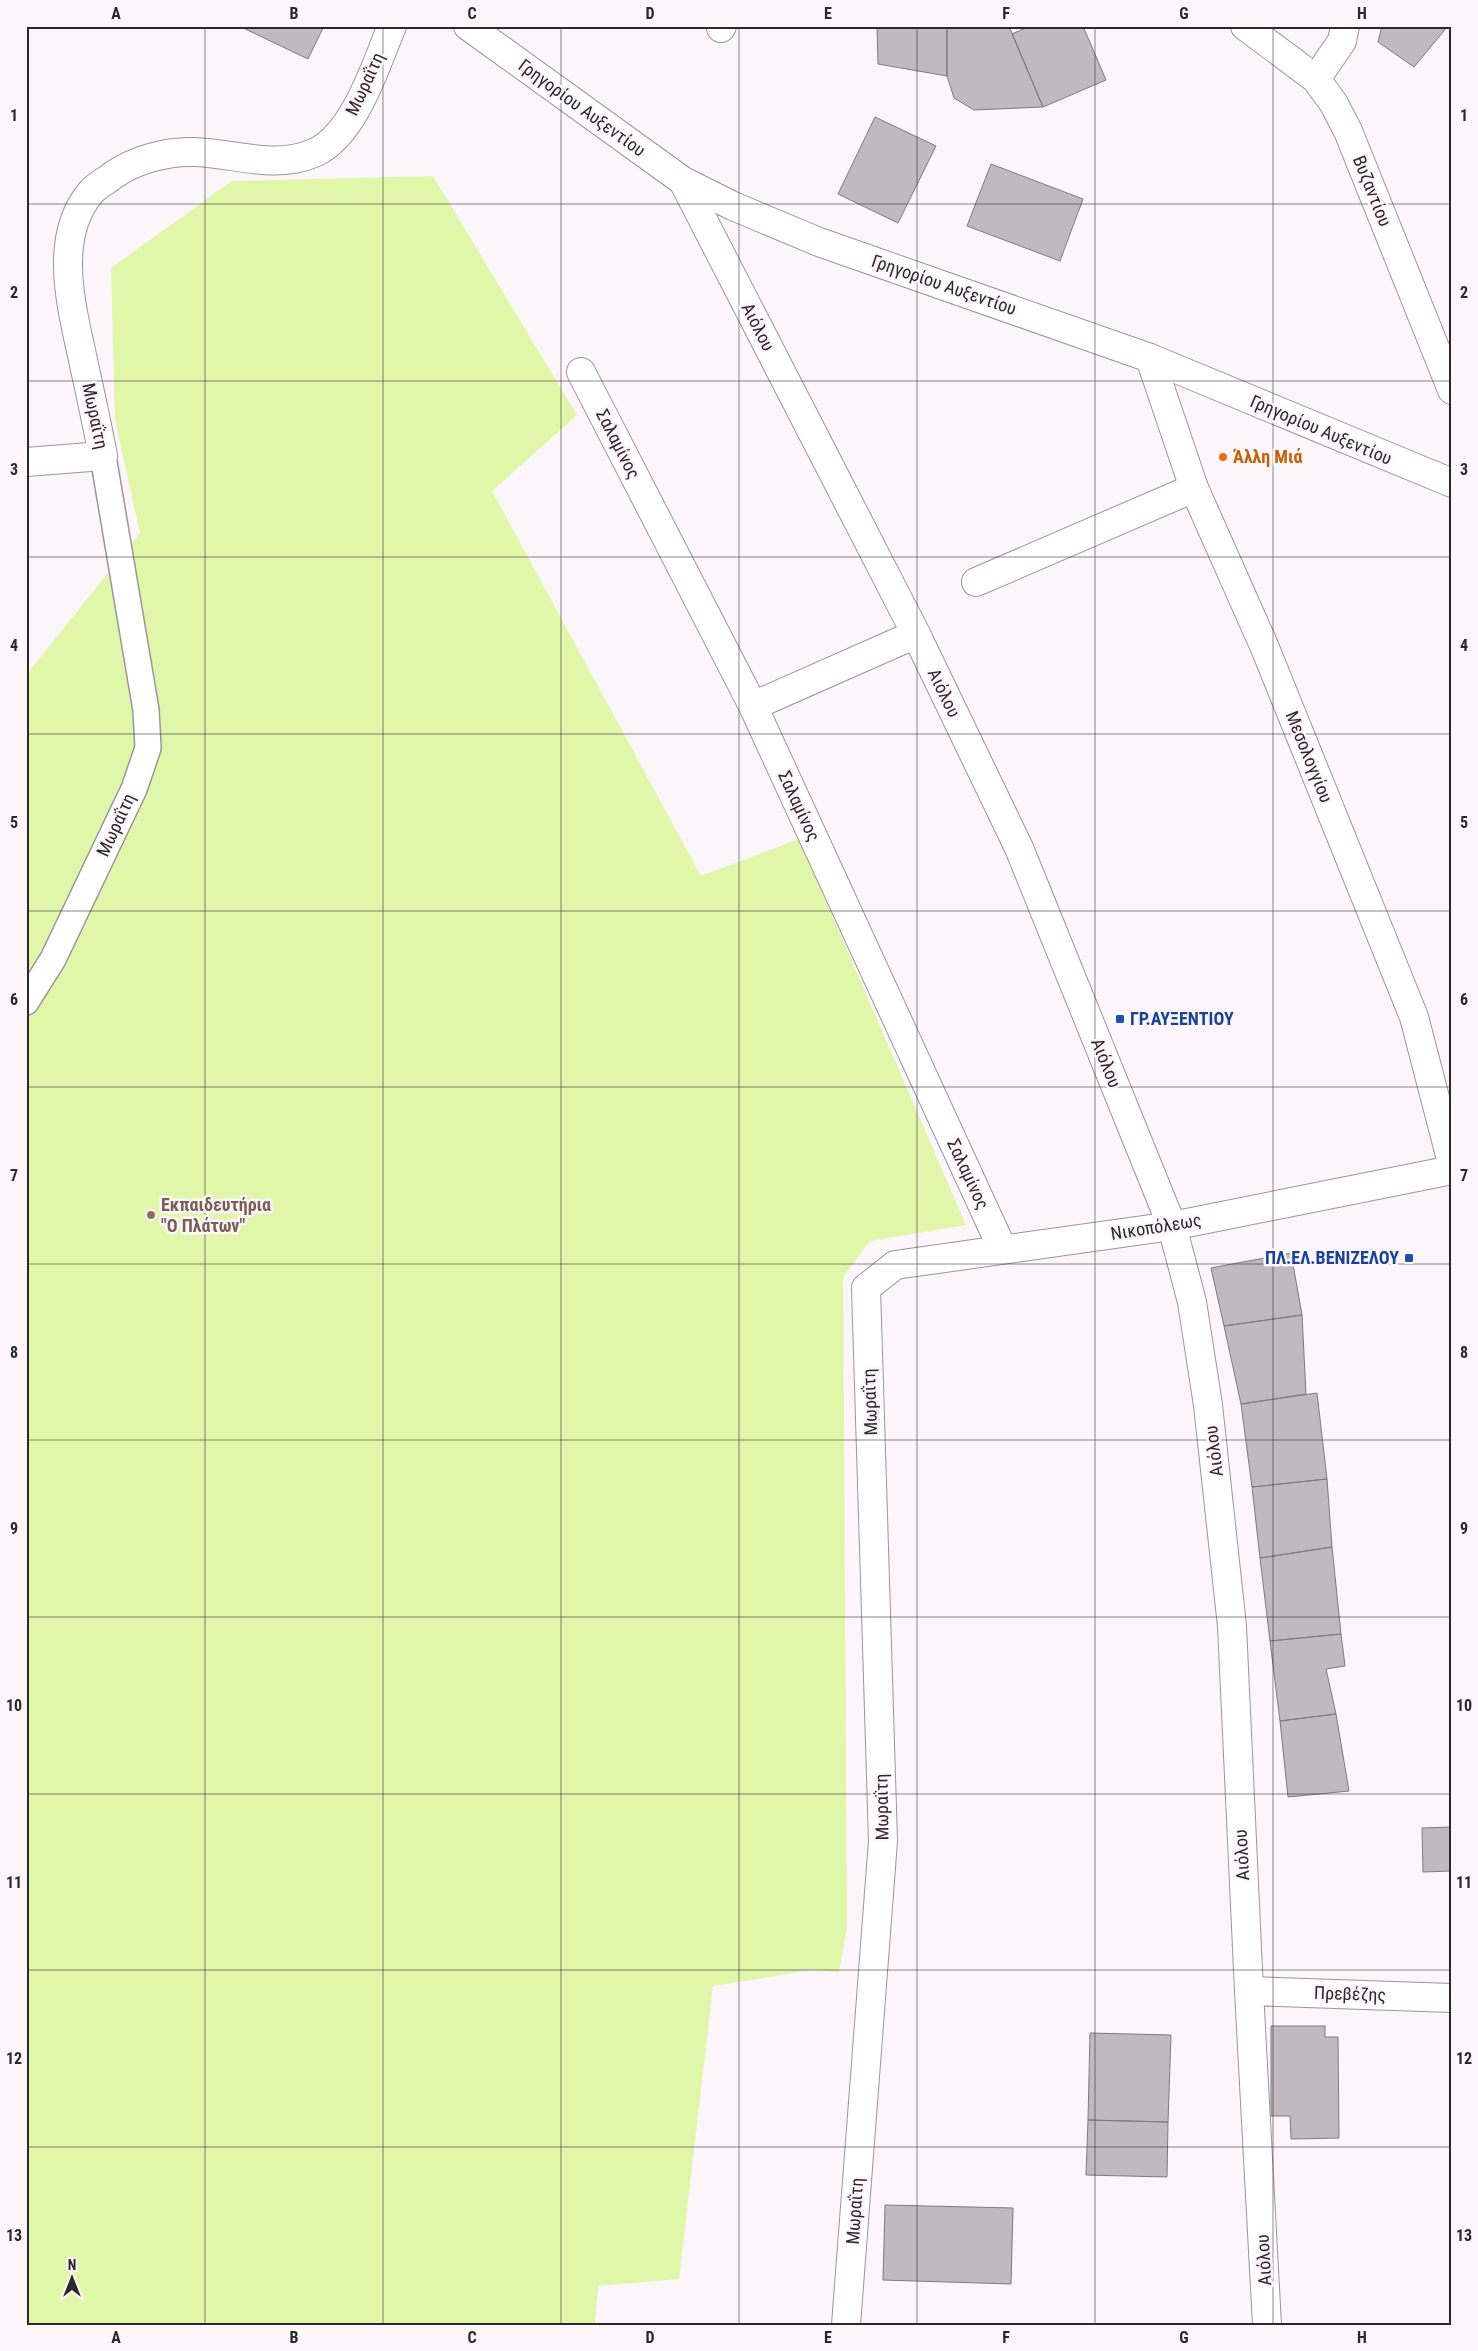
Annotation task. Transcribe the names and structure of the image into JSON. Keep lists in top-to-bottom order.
{
  "streets": {
    "street": [
      "Μωραΐτη",
      "Γρηγορίου Αυξεντίου",
      "Βυζαντίου",
      "Αιόλου",
      "Σαλαμίνος",
      "Μεσολογγίου",
      "Νικοπόλεως",
      "Πρεβέζης"
    ]
  },
  "crossings": [
    ["Μωραΐτη", "Νικοπόλεως"],
    ["Γρηγορίου Αυξεντίου", "Αιόλου"],
    ["Γρηγορίου Αυξεντίου", "Μεσολογγίου"],
    ["Αιόλου", "Νικοπόλεως"],
    ["Αιόλου", "Πρεβέζης"],
    ["Σαλαμίνος", "Νικοπόλεως"]
  ],
  "places": {
    "other": ["Άλλη Μιά", "Εκπαιδευτήρια \"Ο Πλάτων\""],
    "transit": ["ΓΡ.ΑΥΞΕΝΤΙΟΥ", "ΠΛ.ΕΛ.ΒΕΝΙΖΕΛΟΥ"]
  },
  "north": "top",
  "grid": {
    "columns": [
      "A",
      "B",
      "C",
      "D",
      "E",
      "F",
      "G",
      "H"
    ],
    "rows": [
      "1",
      "2",
      "3",
      "4",
      "5",
      "6",
      "7",
      "8",
      "9",
      "10",
      "11",
      "12",
      "13"
    ]
  }
}
